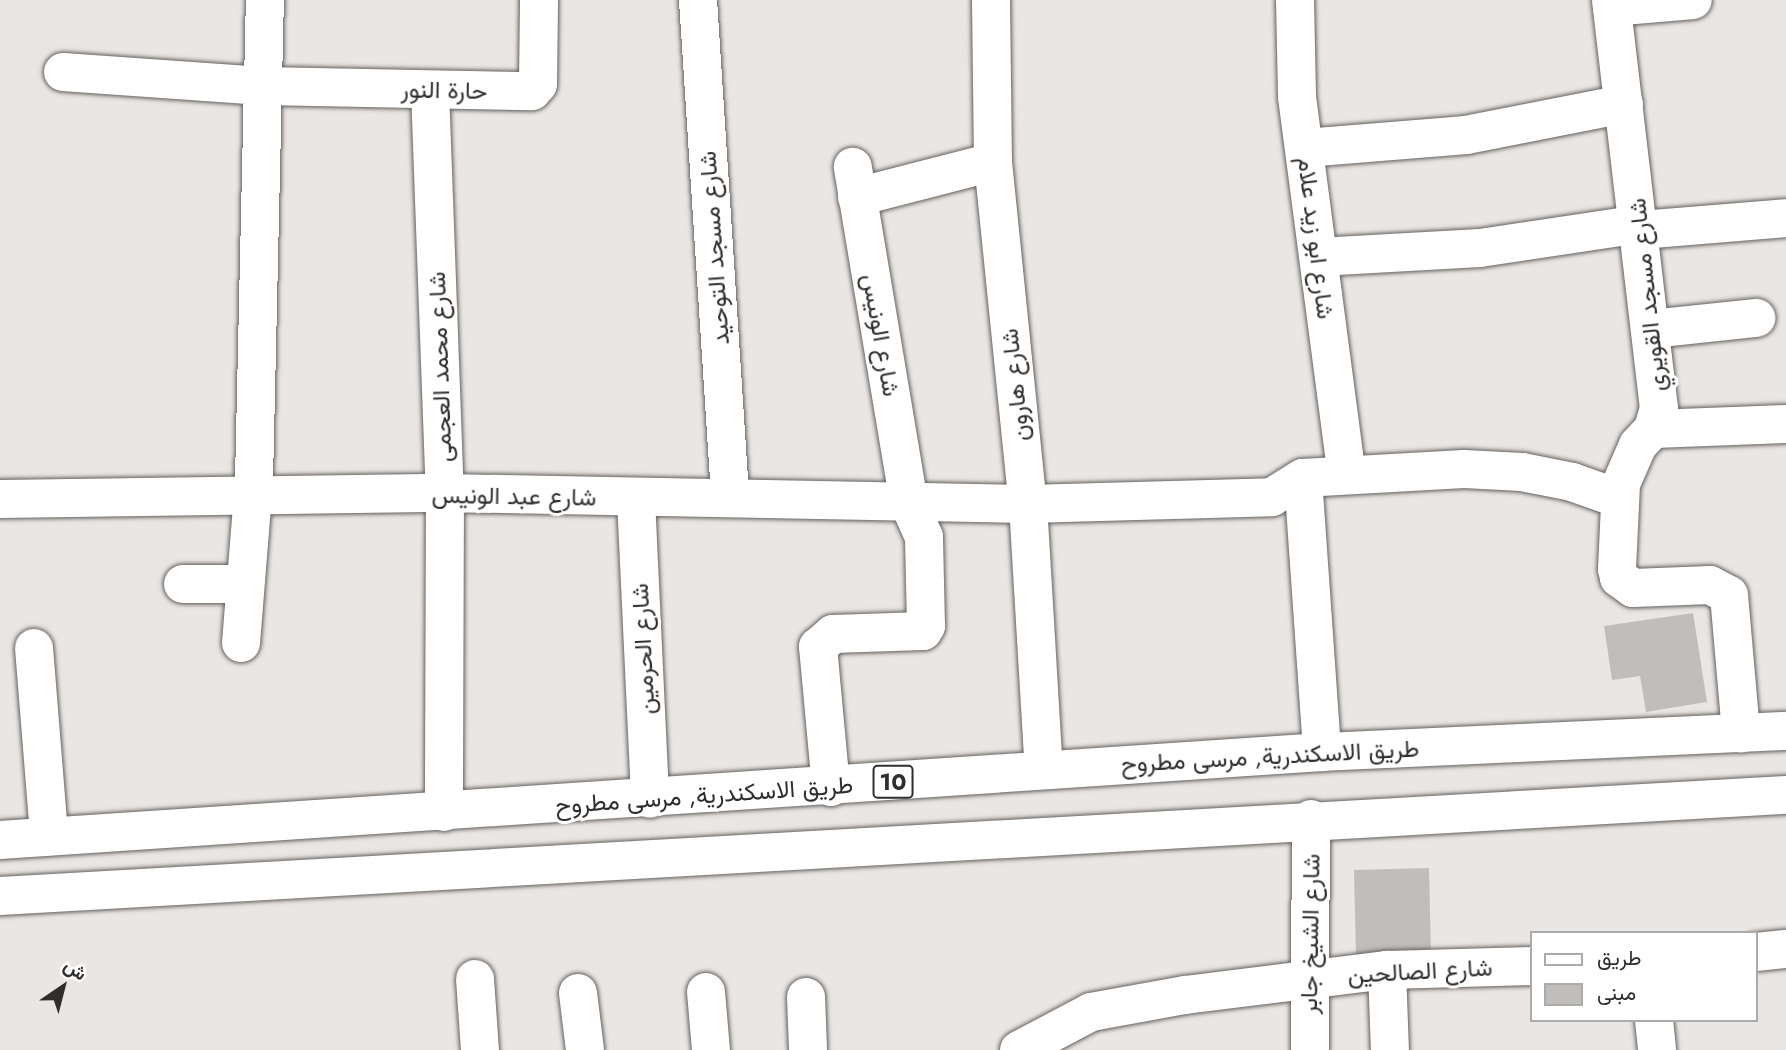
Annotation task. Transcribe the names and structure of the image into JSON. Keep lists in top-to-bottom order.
{
  "streets": {
    "street": [
      "حارة النور",
      "شارع ابو زيد علام",
      "شارع مسجد التوحيد",
      "شارع مسجد القويري",
      "شارع الونيس",
      "شارع محمد العجمى",
      "شارع هارون",
      "شارع عبد الونيس",
      "شارع الحرمين",
      "طريق الاسكندرية, مرسى مطروح",
      "10",
      "شارع الشيخ جابر",
      "شارع الصالحين"
    ]
  },
  "crossings": [
    ["حارة النور", "شارع محمد العجمى"],
    ["شارع مسجد التوحيد", "شارع عبد الونيس"],
    ["شارع مسجد القويري", "طريق الاسكندرية, مرسى مطروح"],
    ["شارع الونيس", "شارع هارون"],
    ["شارع الونيس", "شارع عبد الونيس"],
    ["شارع الونيس", "طريق الاسكندرية, مرسى مطروح"],
    ["شارع محمد العجمى", "شارع عبد الونيس"],
    ["شارع محمد العجمى", "طريق الاسكندرية, مرسى مطروح"],
    ["شارع هارون", "شارع عبد الونيس"],
    ["شارع هارون", "طريق الاسكندرية, مرسى مطروح"],
    ["شارع عبد الونيس", "شارع الحرمين"],
    ["شارع الحرمين", "طريق الاسكندرية, مرسى مطروح"],
    ["شارع الشيخ جابر", "شارع الصالحين"]
  ],
  "legend": ["طريق", "مبنى"],
  "north": "top right"
}
